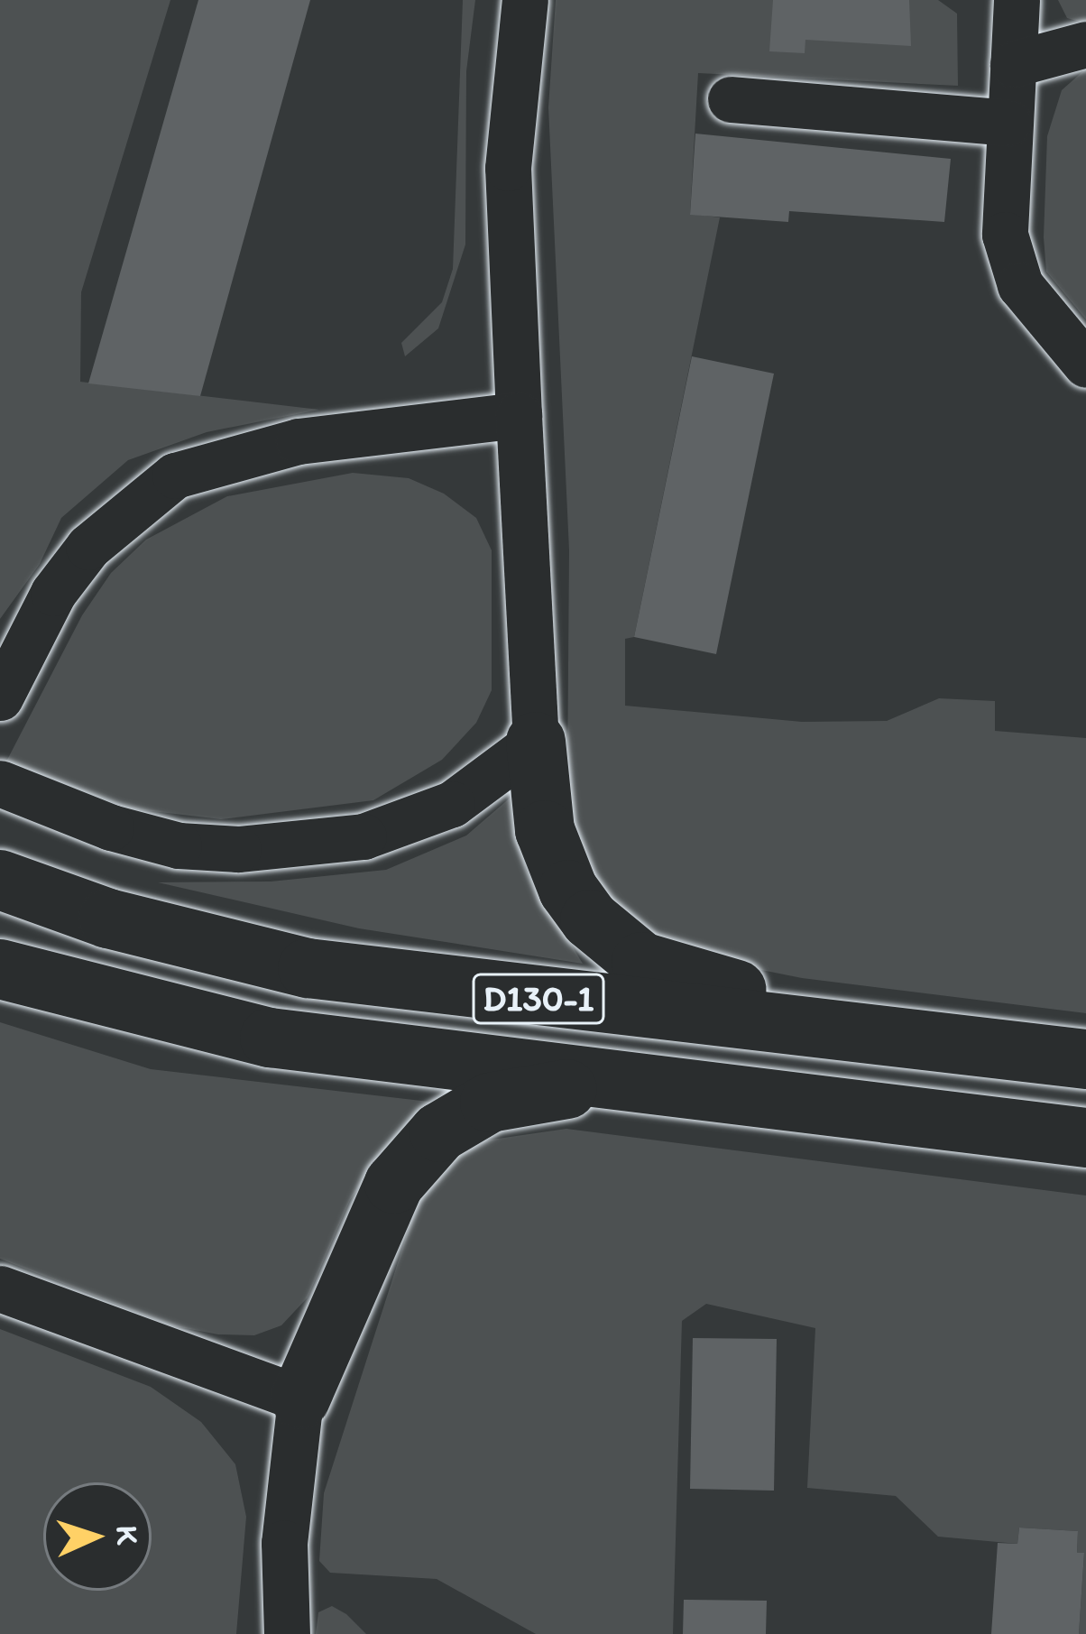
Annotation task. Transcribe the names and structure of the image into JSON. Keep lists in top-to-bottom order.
{
  "streets": {
    "highway": ["D130-1"]
  },
  "north": "right"
}
